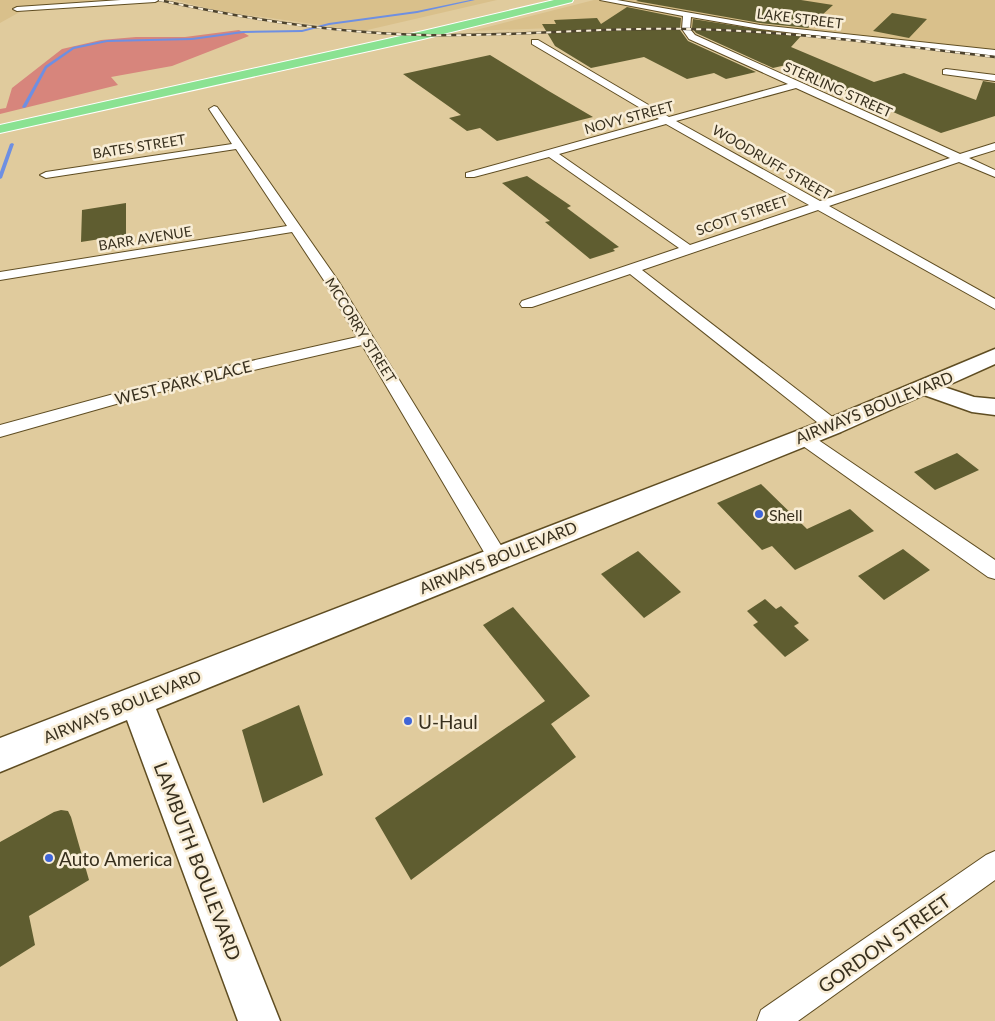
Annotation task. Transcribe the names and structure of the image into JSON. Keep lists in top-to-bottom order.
{
  "streets": {
    "main road": ["AIRWAYS BOULEVARD", "LAMBUTH BOULEVARD"],
    "street": [
      "LAKE STREET",
      "STERLING STREET",
      "NOVY STREET",
      "BATES STREET",
      "WOODRUFF STREET",
      "SCOTT STREET",
      "BARR AVENUE",
      "MCCORRY STREET",
      "WEST PARK PLACE",
      "GORDON STREET"
    ]
  },
  "crossings": [
    ["LAKE STREET", "STERLING STREET"],
    ["STERLING STREET", "NOVY STREET"],
    ["STERLING STREET", "SCOTT STREET"],
    ["NOVY STREET", "WOODRUFF STREET"],
    ["BATES STREET", "MCCORRY STREET"],
    ["WOODRUFF STREET", "SCOTT STREET"],
    ["BARR AVENUE", "MCCORRY STREET"],
    ["MCCORRY STREET", "WEST PARK PLACE"],
    ["MCCORRY STREET", "AIRWAYS BOULEVARD"],
    ["AIRWAYS BOULEVARD", "LAMBUTH BOULEVARD"]
  ],
  "places": ["Shell", "U-Haul", "Auto America"]
}
